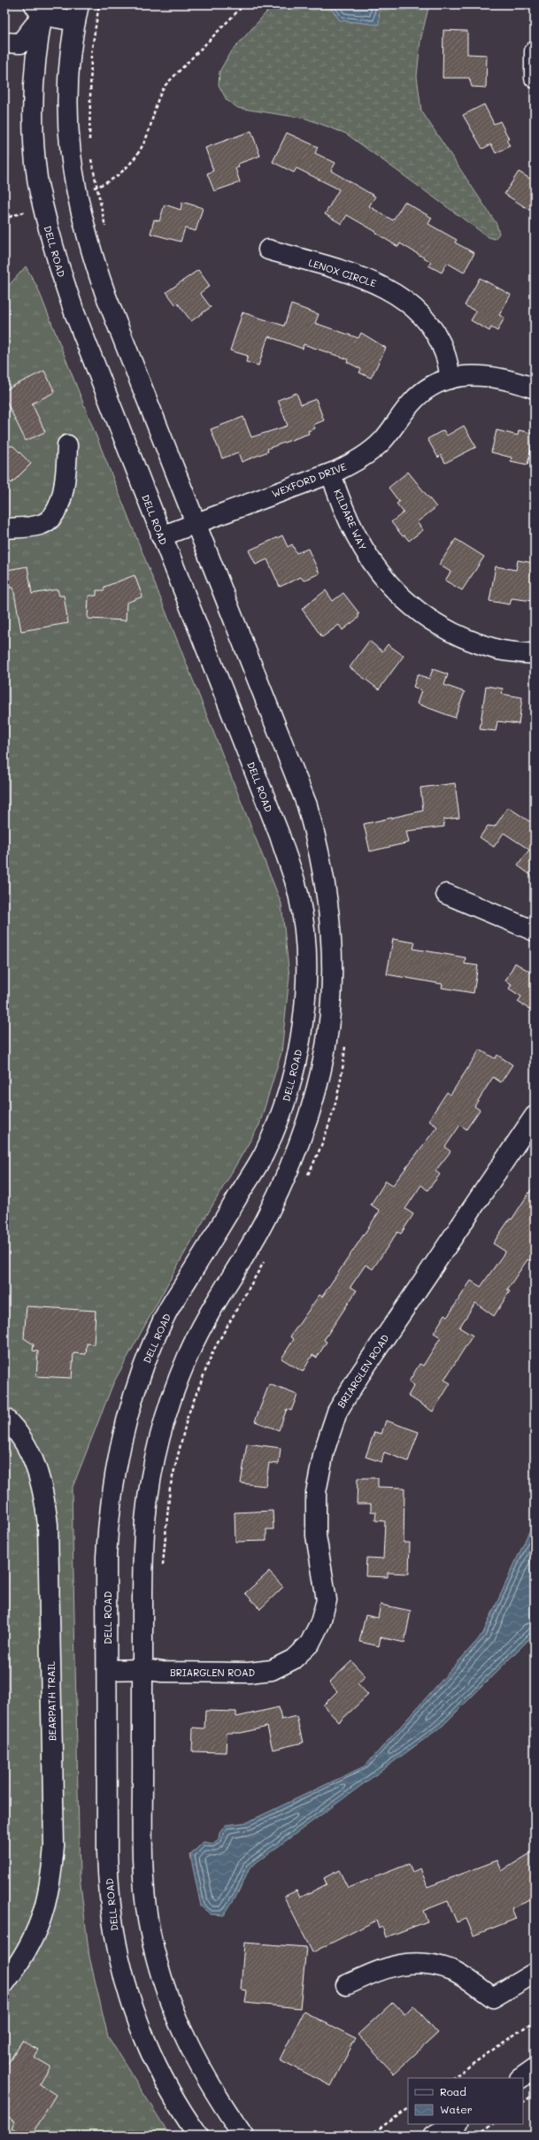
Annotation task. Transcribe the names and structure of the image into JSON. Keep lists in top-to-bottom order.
{
  "streets": {
    "main road": [
      "DELL ROAD",
      "LENOX CIRCLE",
      "WEXFORD DRIVE",
      "KILDARE WAY",
      "BRIARGLEN ROAD",
      "BEARPATH TRAIL"
    ]
  },
  "crossings": [
    ["DELL ROAD", "WEXFORD DRIVE"],
    ["DELL ROAD", "BRIARGLEN ROAD"],
    ["LENOX CIRCLE", "WEXFORD DRIVE"],
    ["WEXFORD DRIVE", "KILDARE WAY"]
  ],
  "legend": ["Road", "Water"]
}
